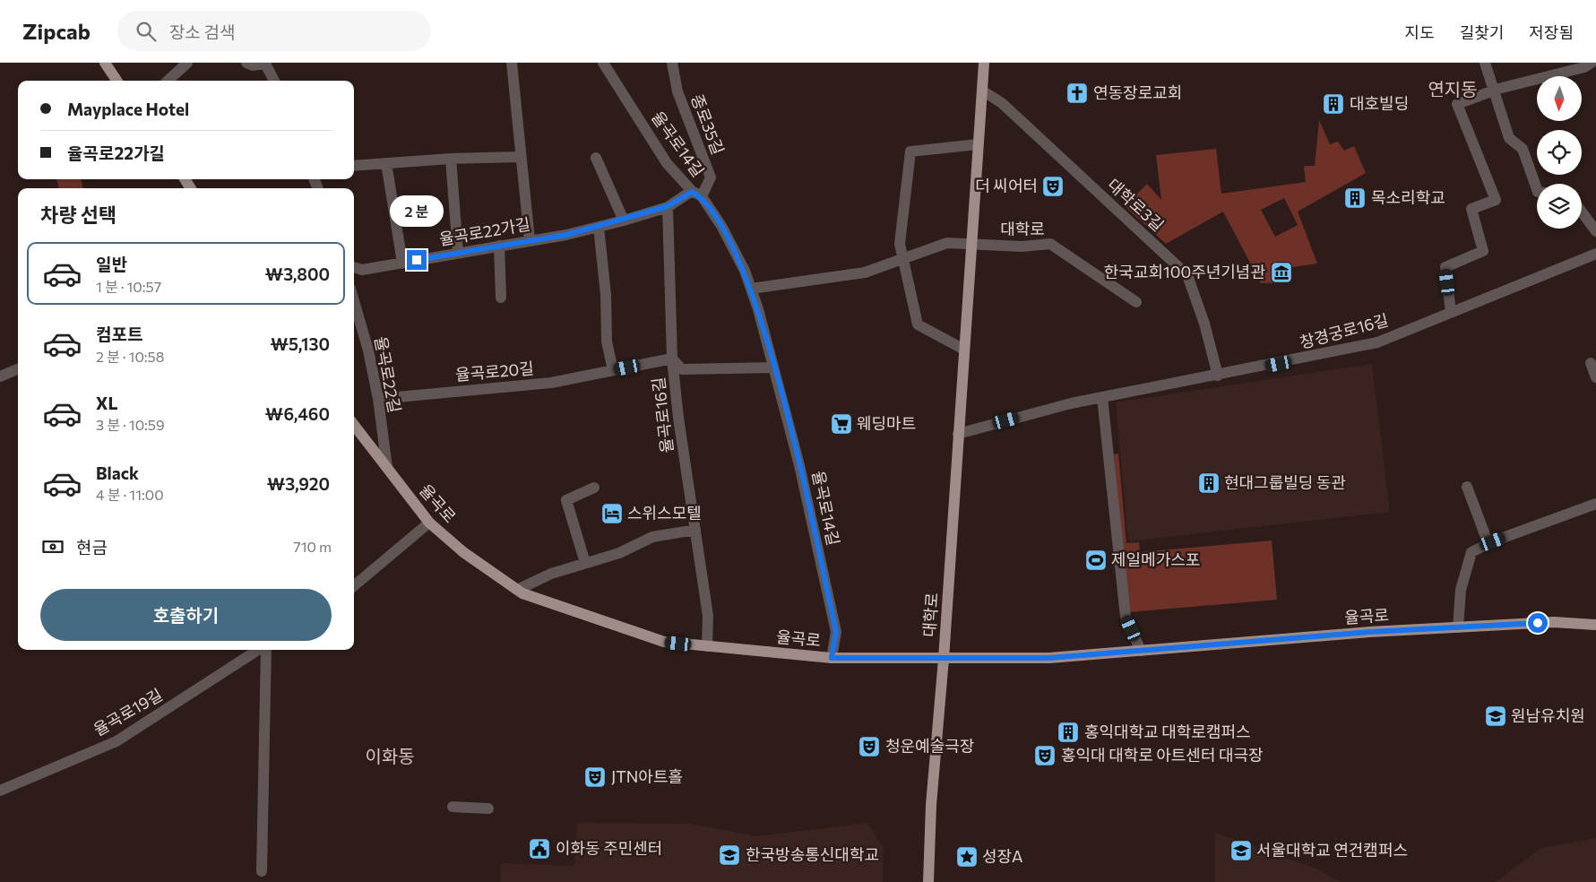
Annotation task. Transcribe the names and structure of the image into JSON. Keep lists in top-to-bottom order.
{
  "streets": {
    "main road": ["대학로", "율곡로"],
    "street": [
      "종로35길",
      "율곡로14길",
      "대학로3길",
      "율곡로22가길",
      "창경궁로16길",
      "율곡로20길",
      "율곡로22길",
      "율곡로16길",
      "율곡로19길"
    ]
  },
  "crossings": [
    ["종로35길", "율곡로14길"],
    ["율곡로14길", "대학로"],
    ["율곡로14길", "율곡로"],
    ["대학로3길", "대학로"],
    ["대학로3길", "창경궁로16길"],
    ["대학로", "창경궁로16길"],
    ["대학로", "율곡로"],
    ["율곡로22가길", "율곡로16길"],
    ["율곡로20길", "율곡로22길"],
    ["율곡로20길", "율곡로16길"],
    ["율곡로22길", "율곡로"],
    ["율곡로16길", "율곡로"]
  ],
  "districts": ["연지동", "이화동"],
  "places": {
    "church": ["연동장로교회"],
    "building": [
      "대호빌딩",
      "목소리학교",
      "현대그룹빌딩 동관",
      "홍익대학교 대학로캠퍼스"
    ],
    "theatre": [
      "더 씨어터",
      "청운예술극장",
      "홍익대 대학로 아트센터 대극장",
      "JTN아트홀"
    ],
    "museum": ["한국교회100주년기념관"],
    "supermarket": ["웨딩마트"],
    "hotel": ["스위스모텔"],
    "sports": ["제일메가스포"],
    "school or university": ["원남유치원", "서울대학교 연건캠퍼스", "한국방송통신대학교"],
    "public building": ["이화동 주민센터"],
    "place": ["성장A"]
  },
  "north": "bottom",
  "page": {
    "header": "Zipcab",
    "search": "장소 검색",
    "nav": ["지도", "길찾기", "저장됨"],
    "banner": ["Mayplace Hotel", "율곡로22가길"],
    "heading": "차량 선택",
    "bubble": "2 분",
    "list": [
      {
        "name": "일반",
        "note": "1 분 · 10:57",
        "value": "₩3,800"
      },
      {
        "name": "컴포트",
        "note": "2 분 · 10:58",
        "value": "₩5,130"
      },
      {
        "name": "XL",
        "note": "3 분 · 10:59",
        "value": "₩6,460"
      },
      {
        "name": "Black",
        "note": "4 분 · 11:00",
        "value": "₩3,920"
      }
    ],
    "pay": ["현금", "710 m"],
    "buttons": "호출하기"
  }
}
